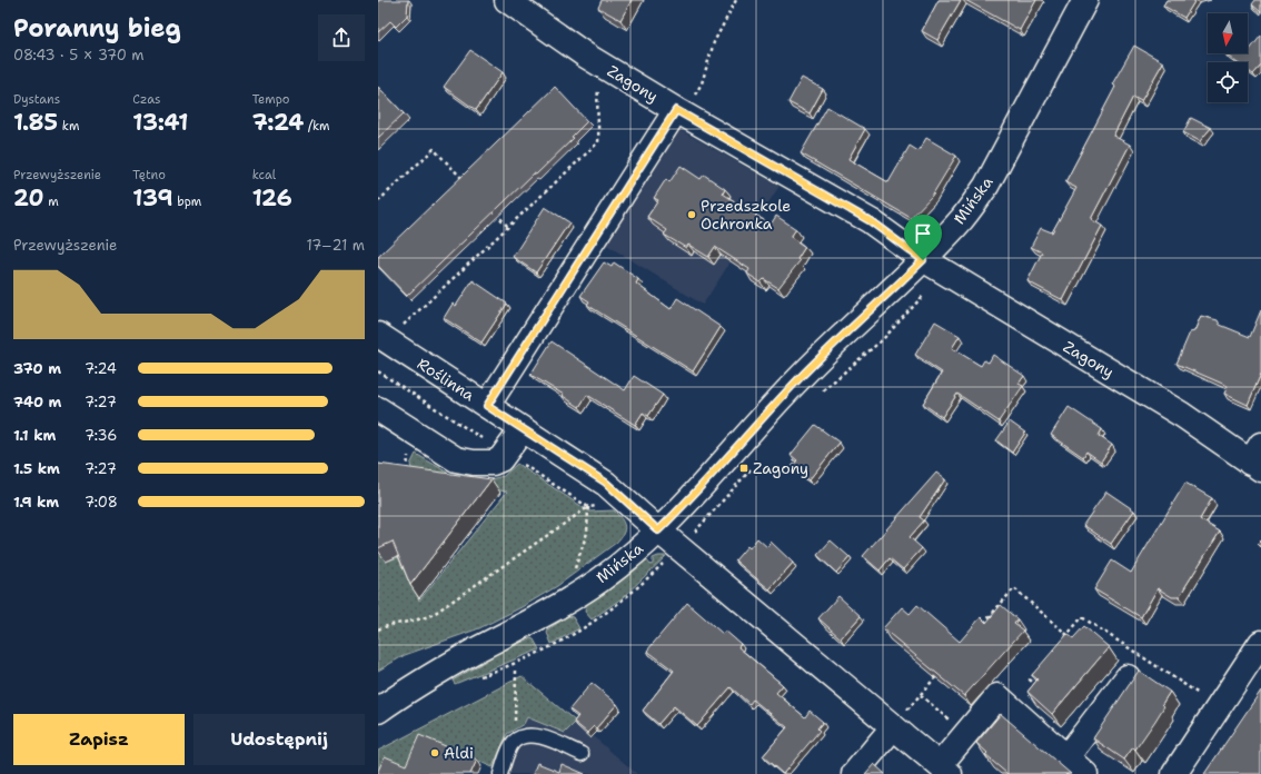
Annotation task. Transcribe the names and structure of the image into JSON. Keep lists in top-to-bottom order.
{
  "streets": {
    "street": ["Zagony", "Mińska", "Roślinna"]
  },
  "crossings": [
    ["Zagony", "Mińska"],
    ["Mińska", "Roślinna"]
  ],
  "places": {
    "other": ["Przedszkole Ochronka", "Aldi"],
    "transit": ["Zagony"]
  },
  "north": "bottom",
  "page": {
    "heading": ["Poranny bieg", "08:43 · 5 × 370 m"],
    "stats": [
      ["Dystans", "1.85 km"],
      ["Czas", "13:41"],
      ["Tempo", "7:24 /km"],
      ["Przewyższenie", "20 m"],
      ["Tętno", "139 bpm"],
      ["kcal", "126"]
    ],
    "chart": ["Przewyższenie", "17–21 m"],
    "list": [
      {
        "name": "370 m",
        "note": "7:24"
      },
      {
        "name": "740 m",
        "note": "7:27"
      },
      {
        "name": "1.1 km",
        "note": "7:36"
      },
      {
        "name": "1.5 km",
        "note": "7:27"
      },
      {
        "name": "1.9 km",
        "note": "7:08"
      }
    ],
    "buttons": ["Zapisz", "Udostępnij"]
  }
}
